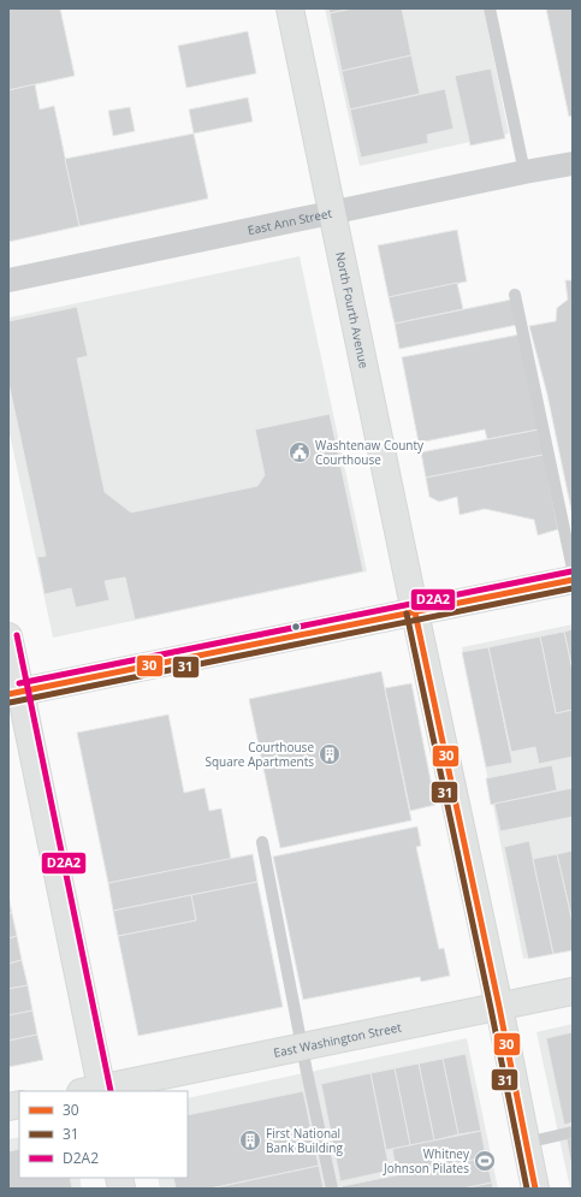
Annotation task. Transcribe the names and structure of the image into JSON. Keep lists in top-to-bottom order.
{
  "streets": {
    "street": ["East Ann Street", "North Fourth Avenue", "East Washington Street"]
  },
  "crossings": [
    ["East Ann Street", "North Fourth Avenue"],
    ["North Fourth Avenue", "East Washington Street"]
  ],
  "places": {
    "public building": ["Washtenaw County Courthouse"],
    "building": ["Courthouse Square Apartments", "First National Bank Building"],
    "sports": ["Whitney Johnson Pilates"]
  },
  "lines": ["transit line D2A2", "transit line 30", "transit line 31"],
  "legend": ["30", "31", "D2A2"]
}
